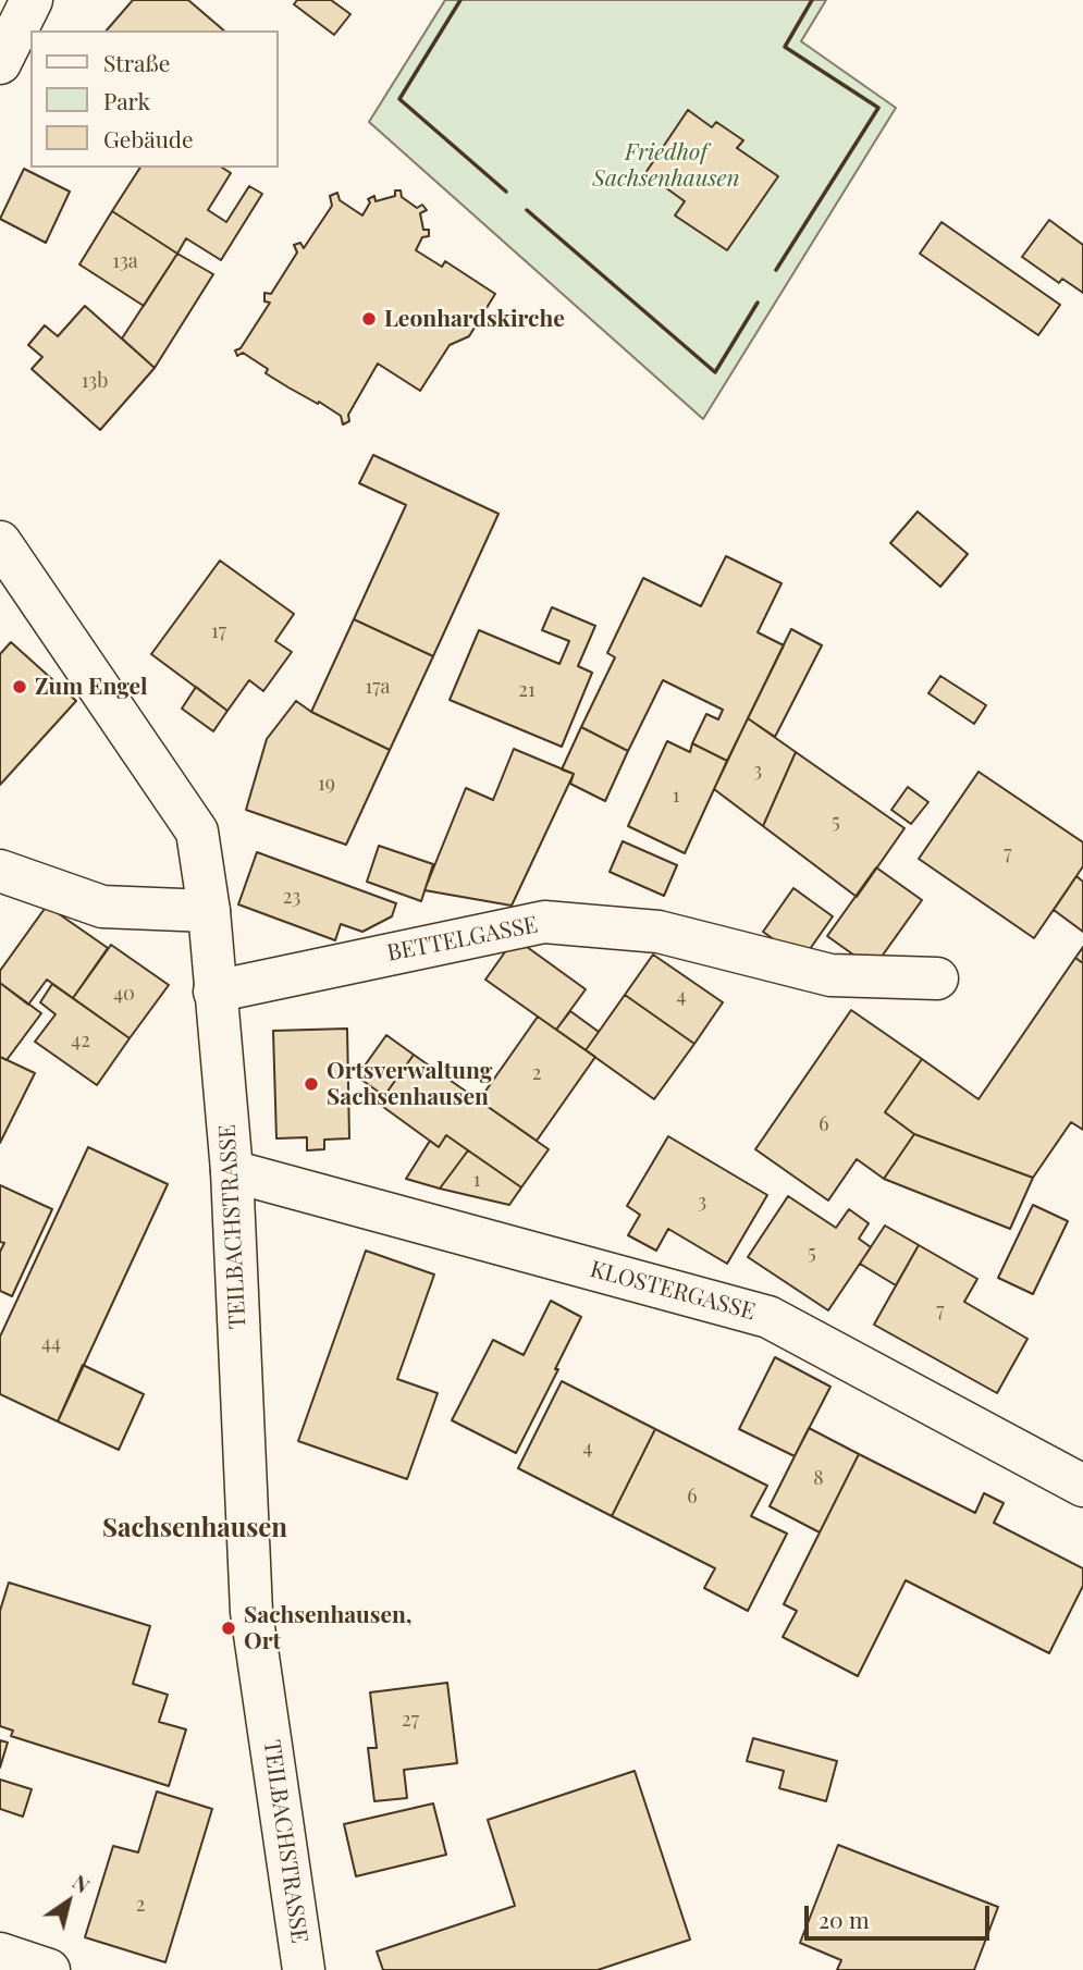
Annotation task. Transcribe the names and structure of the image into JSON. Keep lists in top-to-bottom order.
{
  "streets": {
    "street": ["BETTELGASSE", "TEILBACHSTRASSE", "KLOSTERGASSE"]
  },
  "crossings": [
    ["BETTELGASSE", "TEILBACHSTRASSE"],
    ["TEILBACHSTRASSE", "KLOSTERGASSE"]
  ],
  "districts": ["Sachsenhausen"],
  "parks": ["Friedhof Sachsenhausen"],
  "places": [
    "Leonhardskirche",
    "Zum Engel",
    "Ortsverwaltung Sachsenhausen",
    "Sachsenhausen, Ort"
  ],
  "house_numbers": [
    "13a",
    "13b",
    "17",
    "17a",
    "21",
    "3",
    "19",
    "1",
    "5",
    "7",
    "23",
    "40",
    "4",
    "42",
    "2",
    "6",
    "1",
    "3",
    "5",
    "7",
    "44",
    "4",
    "8",
    "6",
    "27",
    "2"
  ],
  "legend": ["Straße", "Park", "Gebäude"],
  "scale_bar": "20 m",
  "north": "top right"
}
